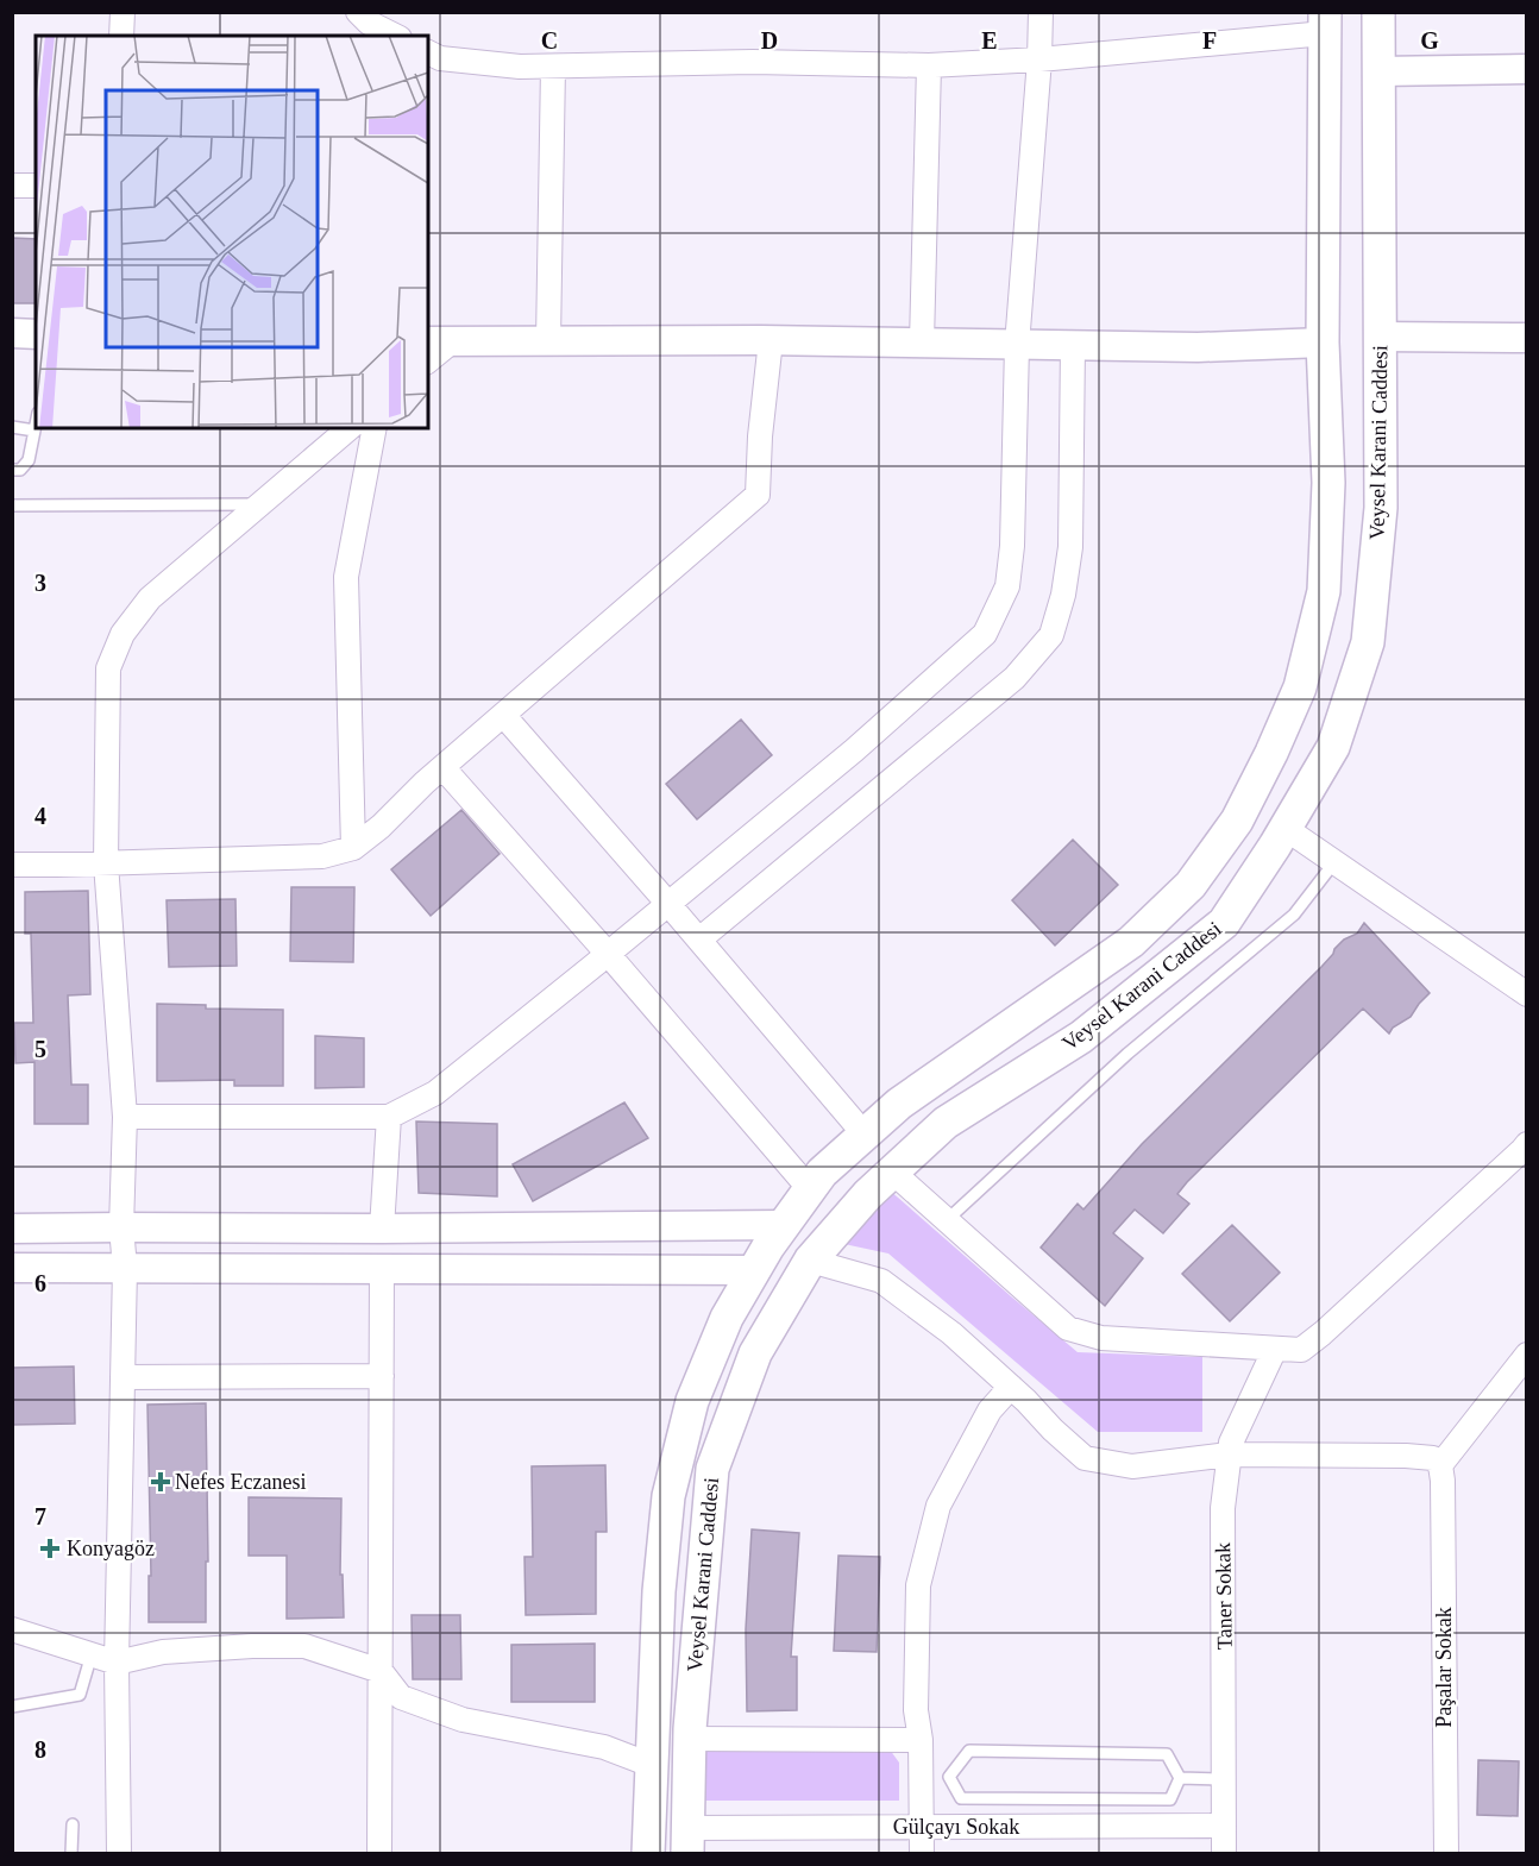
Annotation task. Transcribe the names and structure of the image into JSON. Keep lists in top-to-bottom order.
{
  "streets": {
    "main road": ["Veysel Karani Caddesi"],
    "street": ["Taner Sokak", "Paşalar Sokak", "Gülçayı Sokak"]
  },
  "crossings": [
    ["Veysel Karani Caddesi", "Gülçayı Sokak"],
    ["Taner Sokak", "Gülçayı Sokak"]
  ],
  "places": {
    "health": ["Nefes Eczanesi", "Konyagöz"]
  },
  "grid": {
    "columns": [
      "C",
      "D",
      "E",
      "F",
      "G"
    ],
    "rows": [
      "3",
      "4",
      "5",
      "6",
      "7",
      "8"
    ]
  }
}
